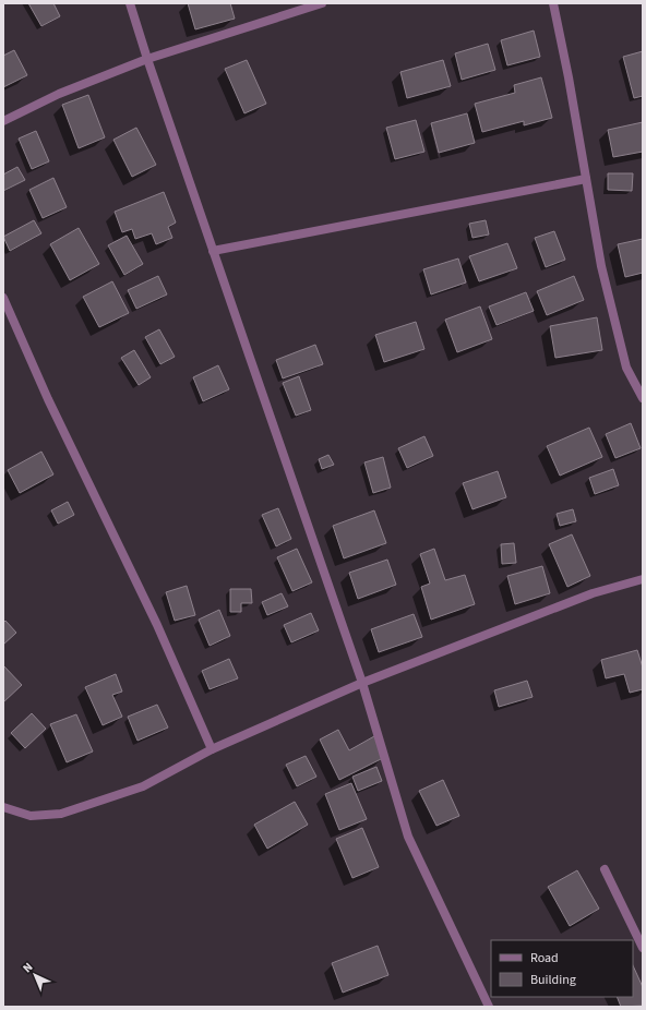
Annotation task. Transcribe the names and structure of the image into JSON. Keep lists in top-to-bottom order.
{
  "legend": ["Road", "Building"],
  "north": "top left"
}
